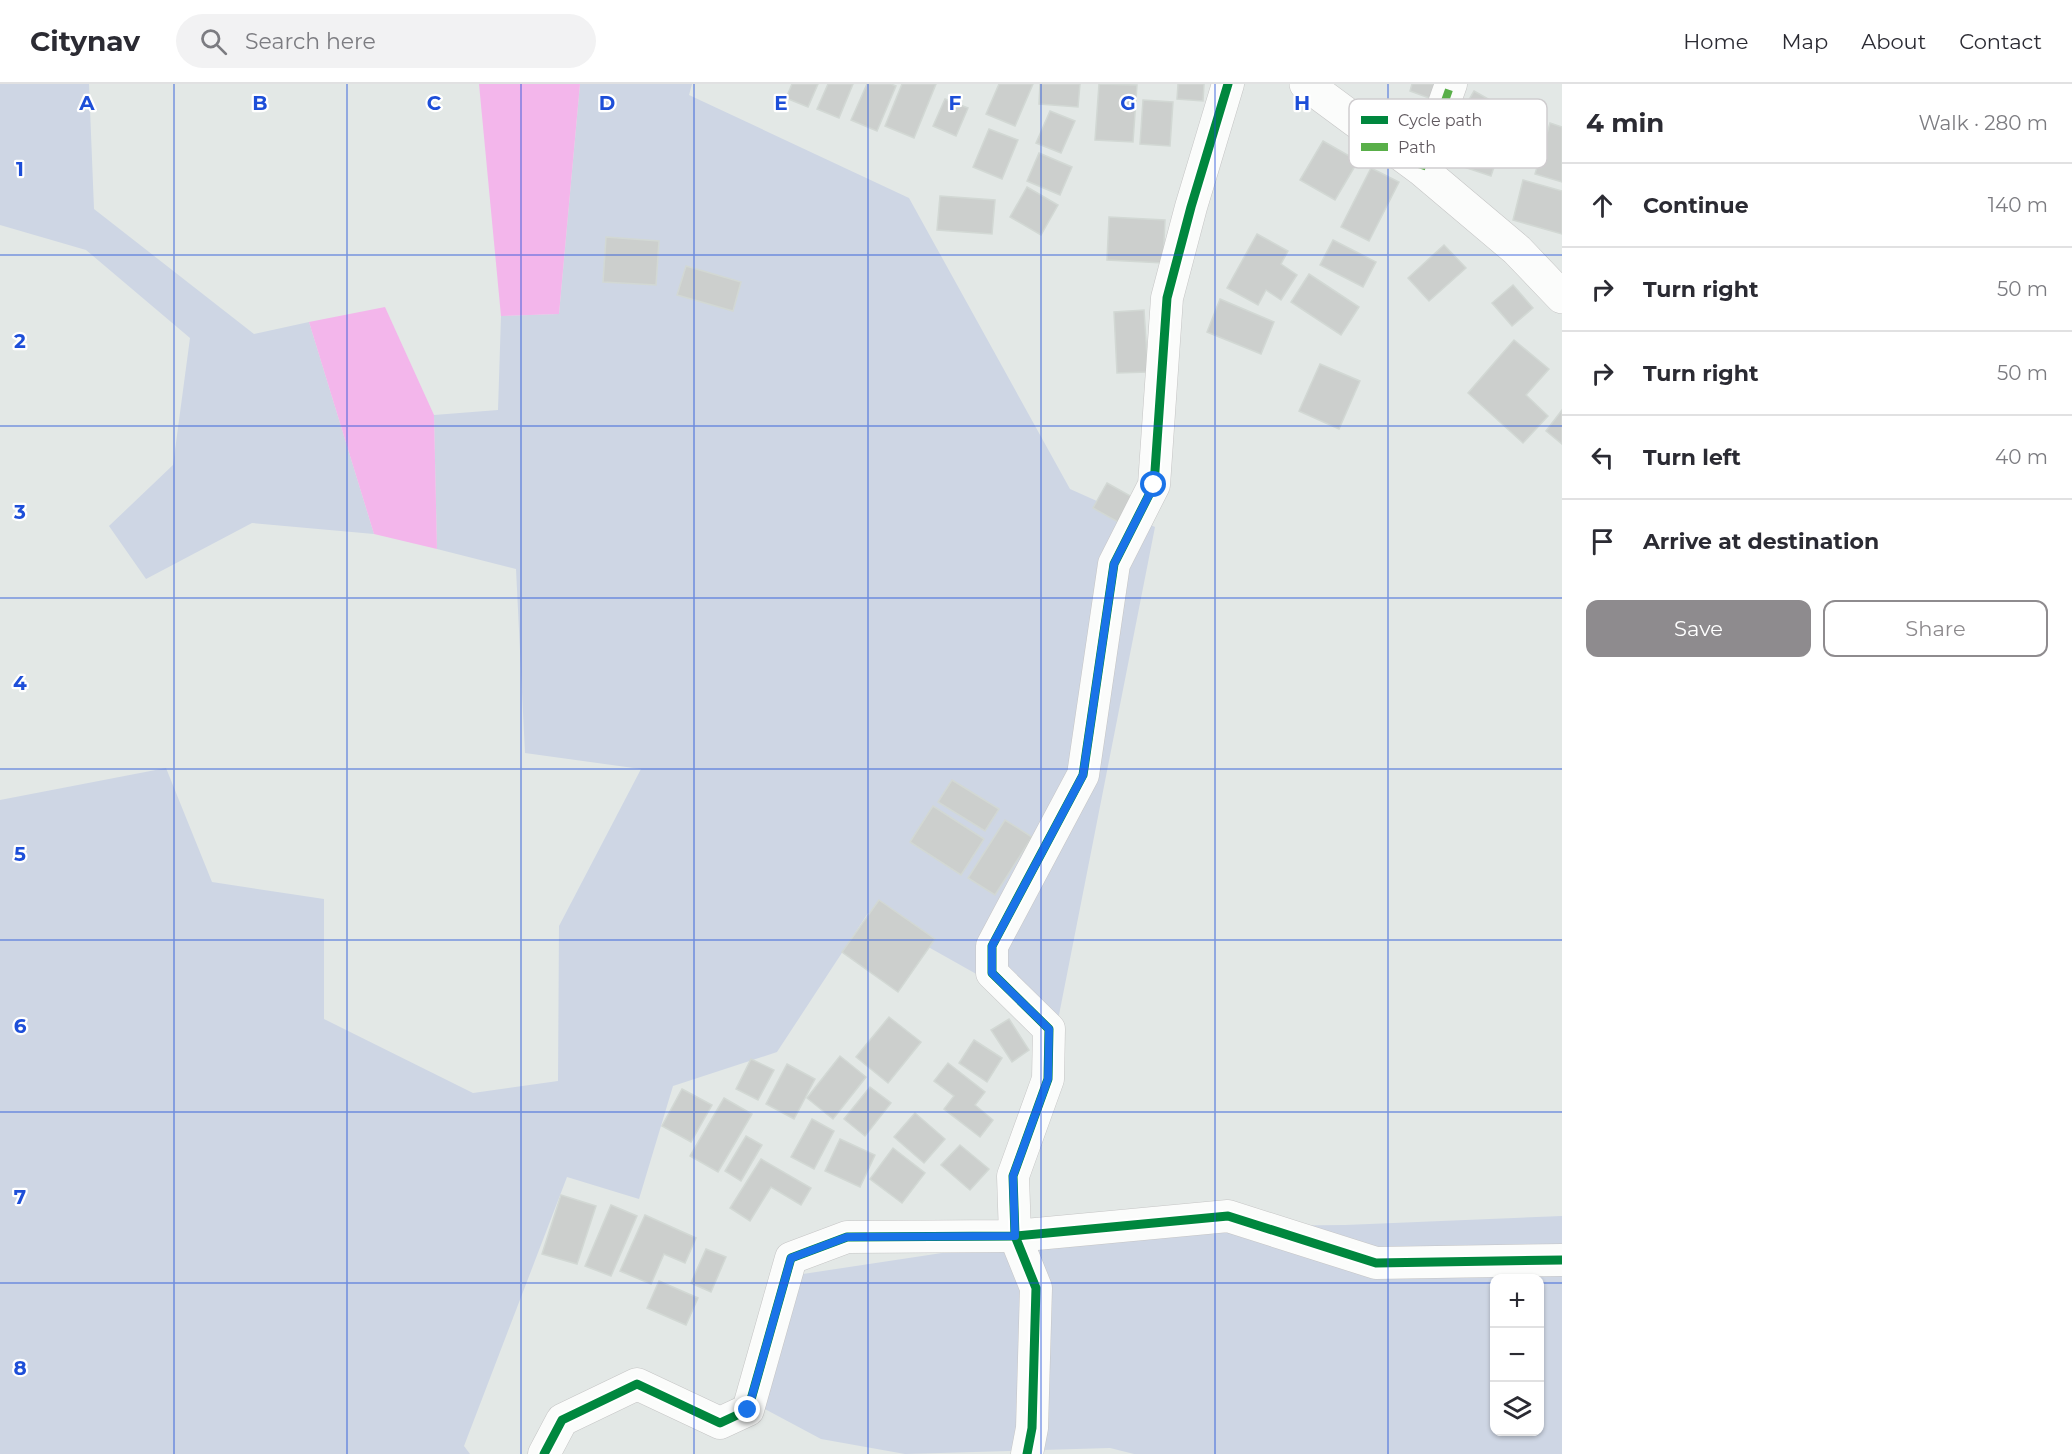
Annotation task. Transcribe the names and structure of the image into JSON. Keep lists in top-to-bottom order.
{
  "legend": ["Cycle path", "Path"],
  "page": {
    "header": "Citynav",
    "search": "Search here",
    "nav": [
      "Home",
      "Map",
      "About",
      "Contact"
    ],
    "heading": ["4 min", "Walk · 280 m"],
    "list": [
      ["Continue", "140 m"],
      ["Turn right", "50 m"],
      ["Turn right", "50 m"],
      ["Turn left", "40 m"],
      "Arrive at destination"
    ],
    "buttons": ["Save", "Share"],
    "map_buttons": ["+", "−"]
  },
  "grid": {
    "columns": [
      "A",
      "B",
      "C",
      "D",
      "E",
      "F",
      "G",
      "H"
    ],
    "rows": [
      "1",
      "2",
      "3",
      "4",
      "5",
      "6",
      "7",
      "8"
    ]
  }
}
